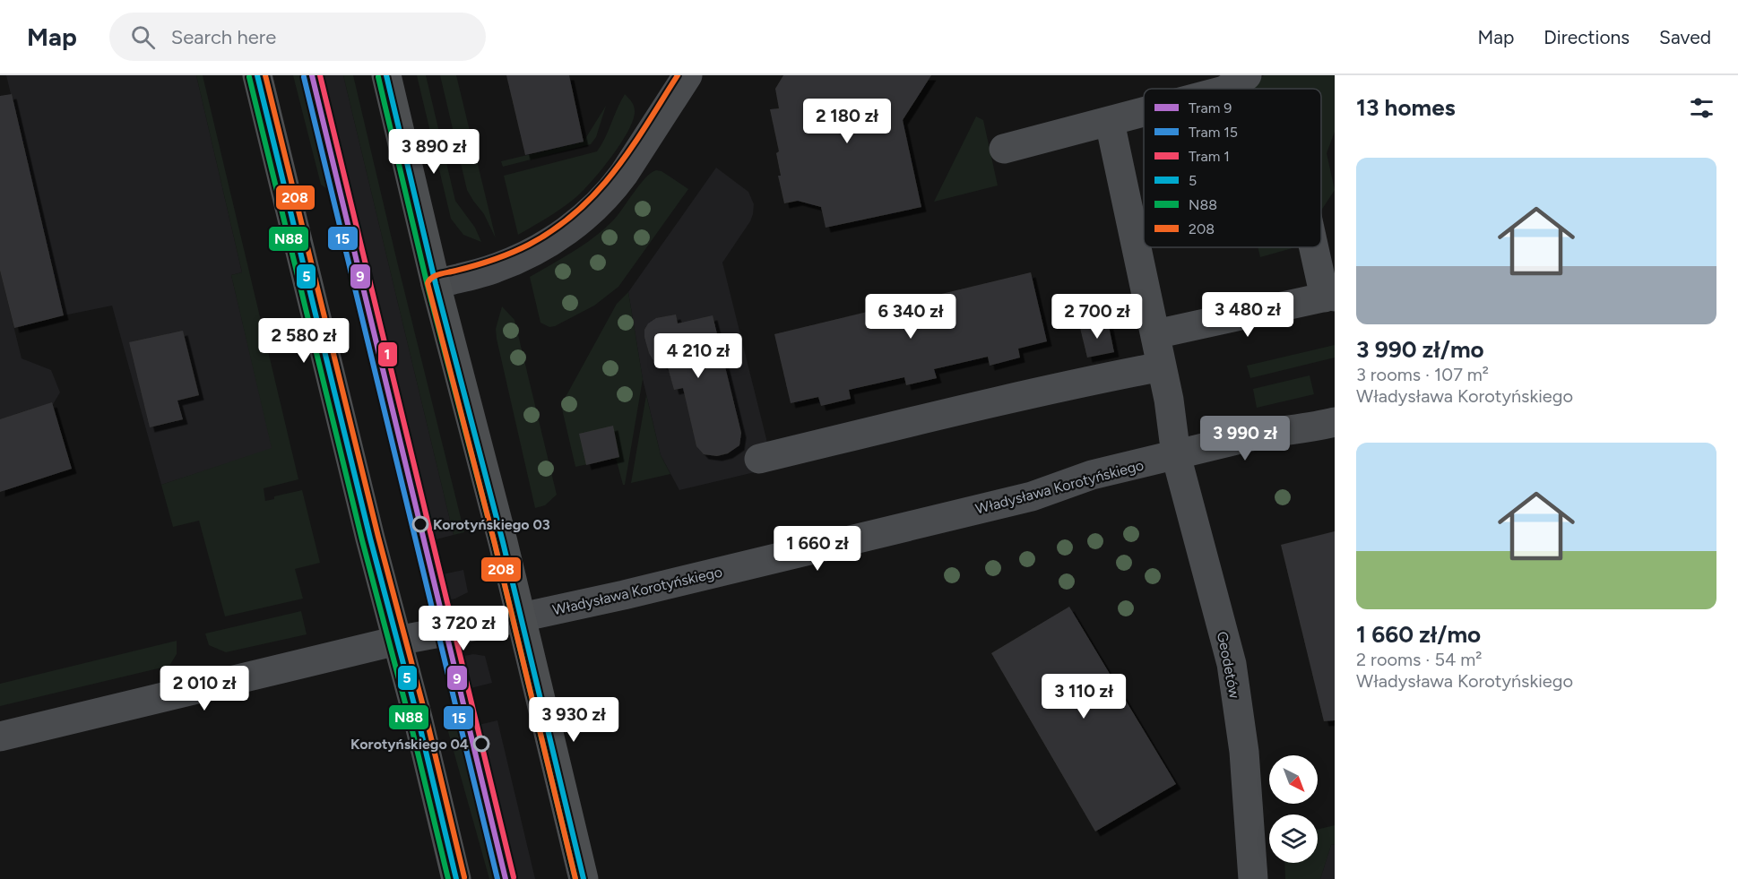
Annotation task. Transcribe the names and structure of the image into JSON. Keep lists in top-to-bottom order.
{
  "streets": {
    "street": ["Władysława Korotyńskiego", "Geodetów"]
  },
  "crossings": [
    ["Władysława Korotyńskiego", "Geodetów"]
  ],
  "places": ["Korotyńskiego 03", "Korotyńskiego 04"],
  "lines": [
    "tram line 9",
    "tram line 1",
    "transit line 5",
    "transit line 208",
    "tram line 15",
    "transit line N88"
  ],
  "legend": [
    "Tram 9",
    "Tram 15",
    "Tram 1",
    "5",
    "N88",
    "208"
  ],
  "north": "bottom right",
  "page": {
    "header": "Map",
    "search": "Search here",
    "nav": ["Map", "Directions", "Saved"],
    "heading": "13 homes",
    "price": [
      "2 180 zł",
      "3 890 zł",
      "3 480 zł",
      "6 340 zł",
      "2 700 zł",
      "2 580 zł",
      "4 210 zł",
      "3 990 zł",
      "1 660 zł",
      "3 720 zł",
      "2 010 zł",
      "3 110 zł",
      "3 930 zł"
    ],
    "list": [
      {
        "name": "3 990 zł/mo",
        "note": "3 rooms · 107 m² · Władysława Korotyńskiego"
      },
      {
        "name": "1 660 zł/mo",
        "note": "2 rooms · 54 m² · Władysława Korotyńskiego"
      }
    ]
  }
}
